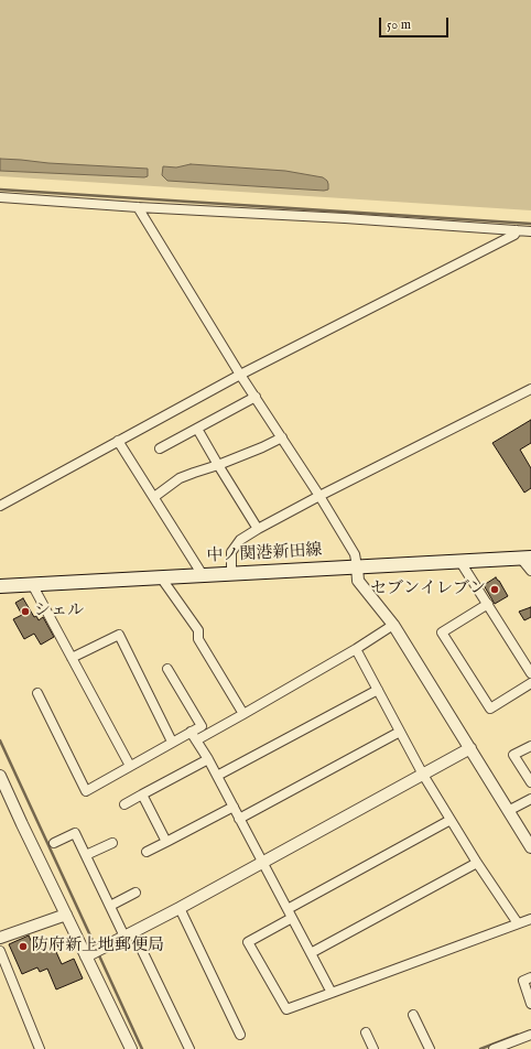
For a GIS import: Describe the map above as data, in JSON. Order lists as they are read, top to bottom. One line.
{"streets":{"main road":["中ノ関港新田線"]},"places":["セブンイレブン","シェル","防府新上地郵便局"],"scale_bar":"50 m"}
